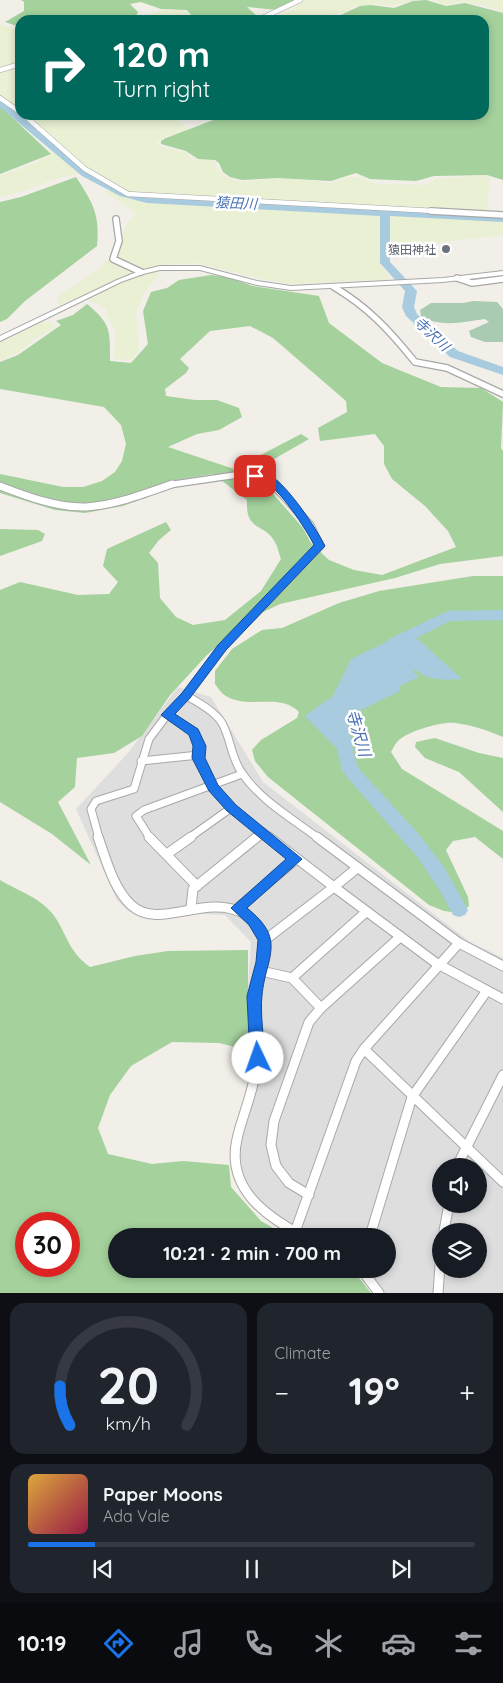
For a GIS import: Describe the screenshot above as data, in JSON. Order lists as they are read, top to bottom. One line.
{"water":["猿田川","寺沢川"],"places":["猿田神社"],"page":{"turn":["120 m","Turn right"],"limit":"30","trip":"10:21 · 2 min · 700 m","tile":"Climate","heat":["−","19°","+"],"song":["Paper Moons","Ada Vale"],"tabs":"10:19","gauge":["20","km/h"]}}
